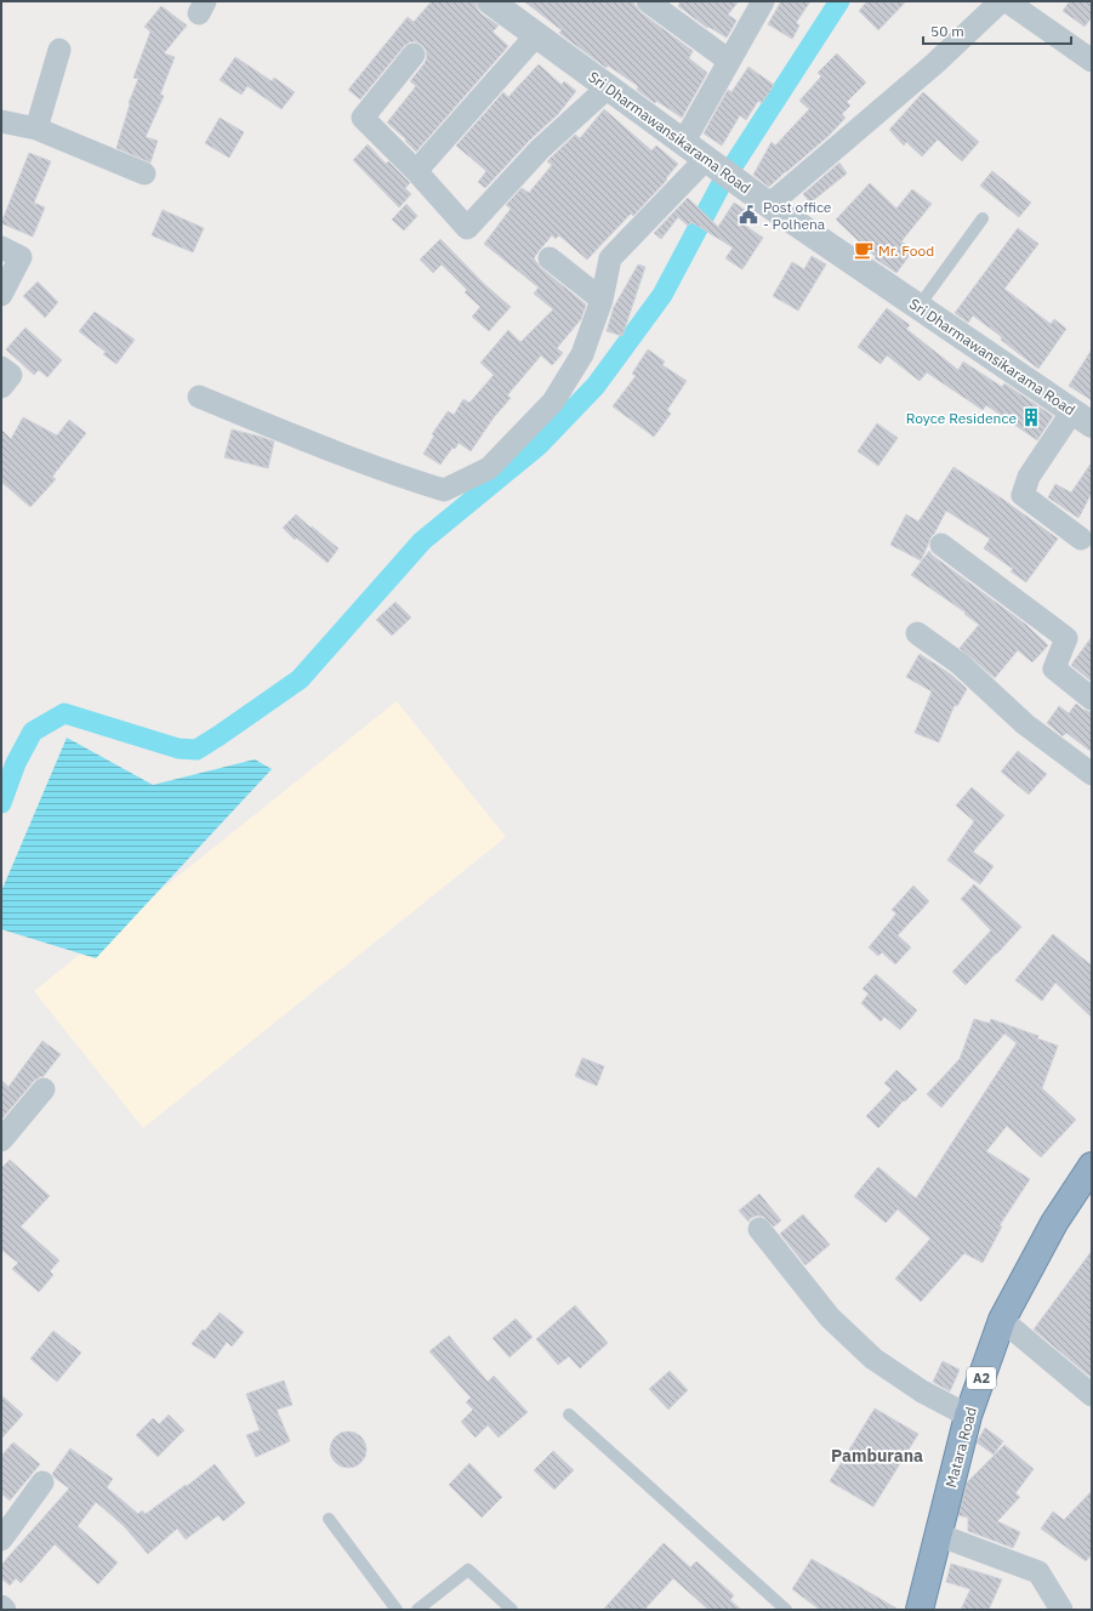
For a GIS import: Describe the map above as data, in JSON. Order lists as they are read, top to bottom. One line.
{"streets":{"highway":["A2","Matara Road"],"street":["Sri Dharmawansikarama Road"]},"districts":["Pamburana"],"places":{"public building":["Post office - Polhena"],"cafe":["Mr. Food"],"building":["Royce Residence"]},"scale_bar":"50 m"}
